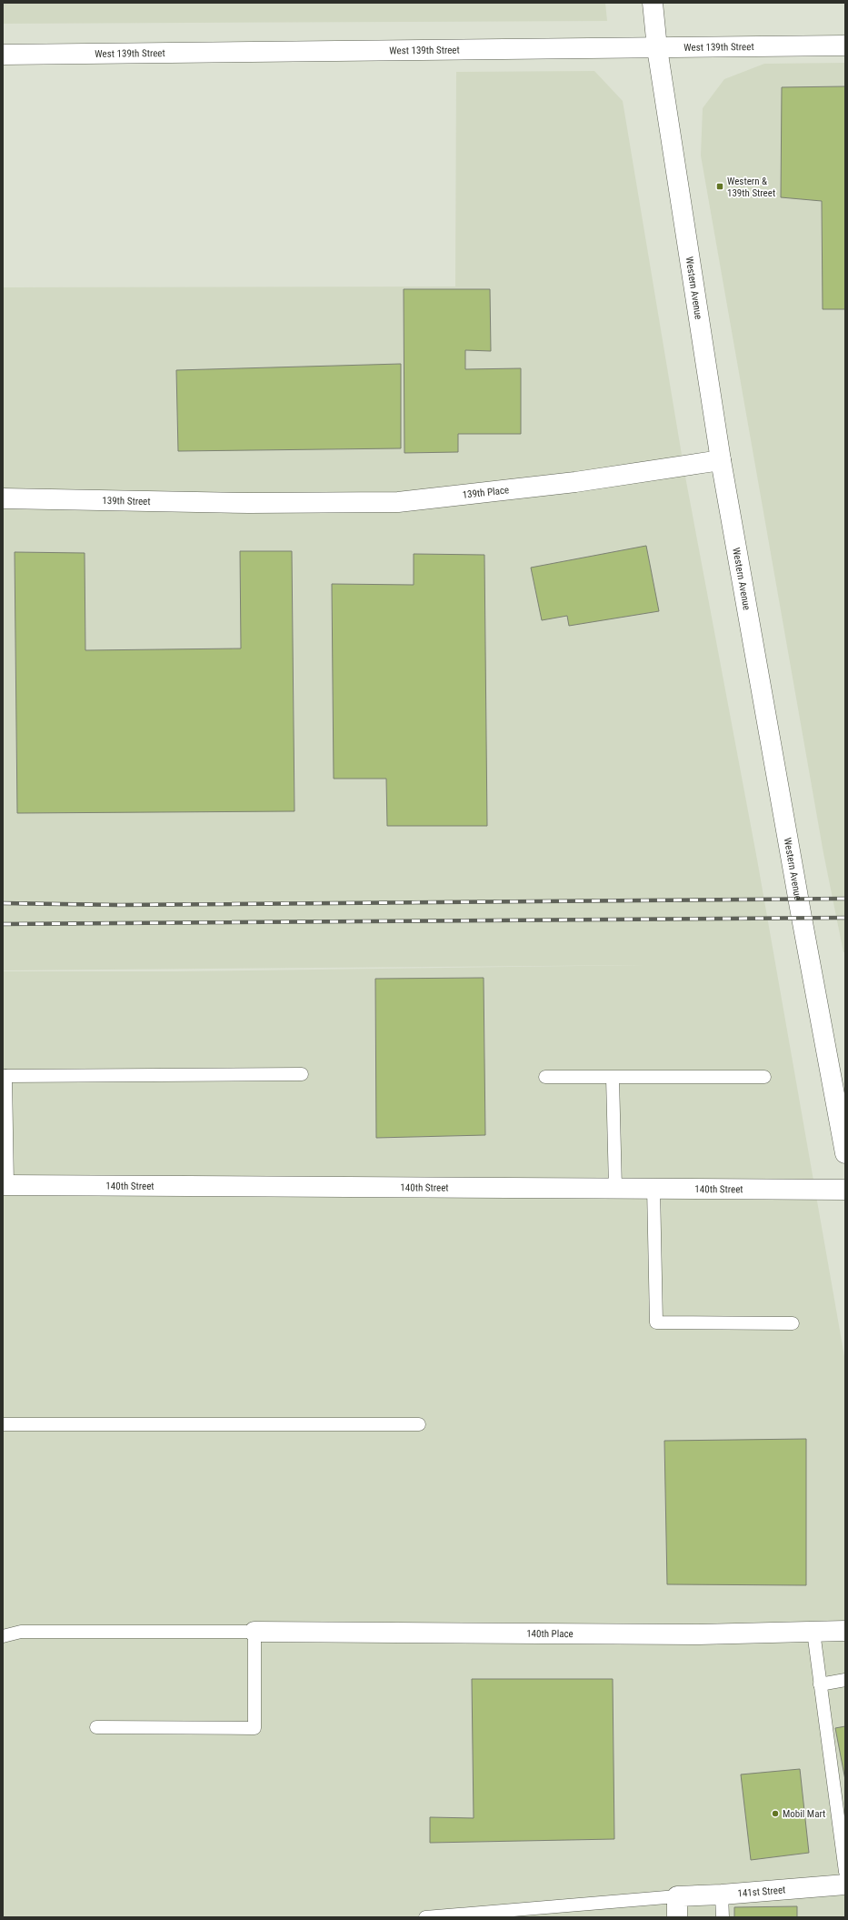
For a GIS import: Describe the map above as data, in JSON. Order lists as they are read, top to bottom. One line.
{"streets":{"street":["West 139th Street","Western Avenue","139th Place","139th Street","140th Street","140th Place","141st Street"]},"crossings":[["West 139th Street","Western Avenue"],["Western Avenue","139th Place"],["139th Place","139th Street"]],"places":{"transit":["Western & 139th Street"],"other":["Mobil Mart"]}}
